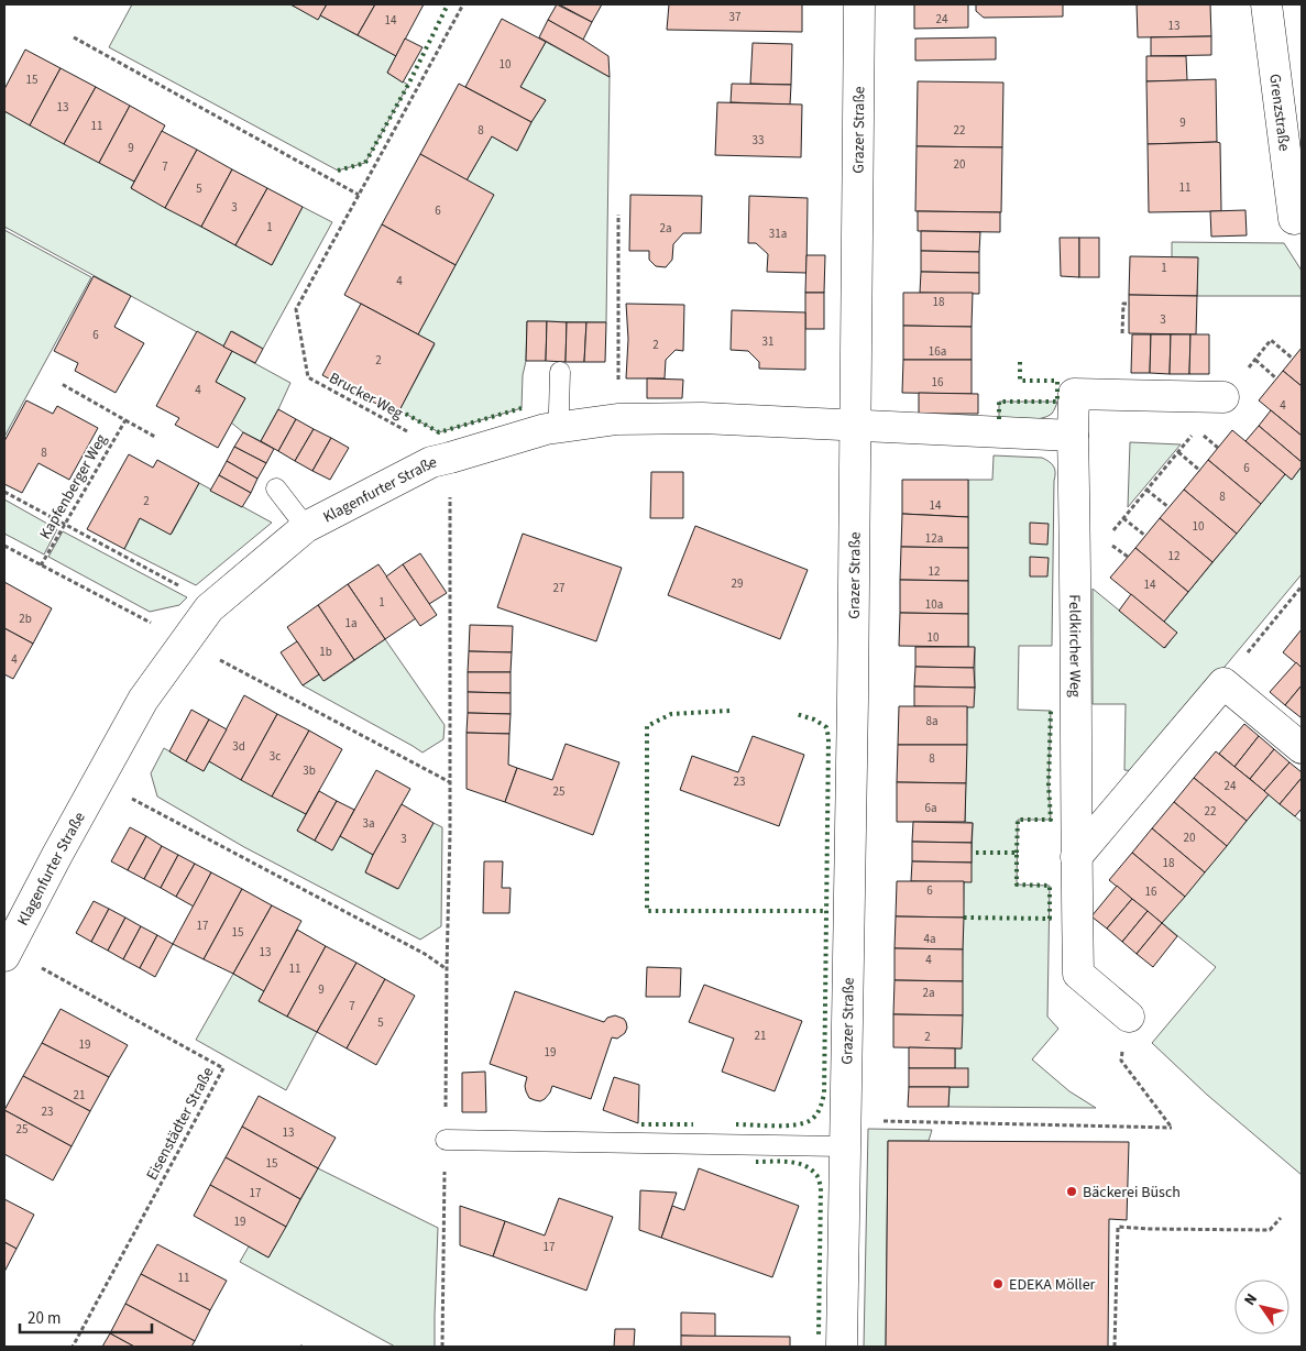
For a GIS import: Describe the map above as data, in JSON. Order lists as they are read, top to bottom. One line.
{"streets":{"street":["Grenzstraße","Grazer Straße","Klagenfurter Straße","Feldkircher Weg"],"path":["Brucker Weg","Kapfenberger Weg","Eisenstädter Straße"]},"crossings":[["Grazer Straße","Klagenfurter Straße"],["Brucker Weg","Klagenfurter Straße"]],"places":["Bäckerei Büsch","EDEKA Möller"],"house_numbers":["37","24","14","13","10","15","13","9","11","8","22","33","9","20","7","11","5","3","6","1","2a","31a","1","4","18","3","6","31","2","16a","2","16","4","4","8","6","8","2","14","10","12a","12","12","29","14","27","1","10a","2b","1a","10","1b","4","8a","3d","3c","8","3b","23","24","25","6a","22","3a","20","3","18","6","16","17","15","4a","13","4","11","9","2a","7","5","21","2","19","19","21","23","25","13","15","17","19","17","11"],"scale_bar":"20 m","north":"top left"}
